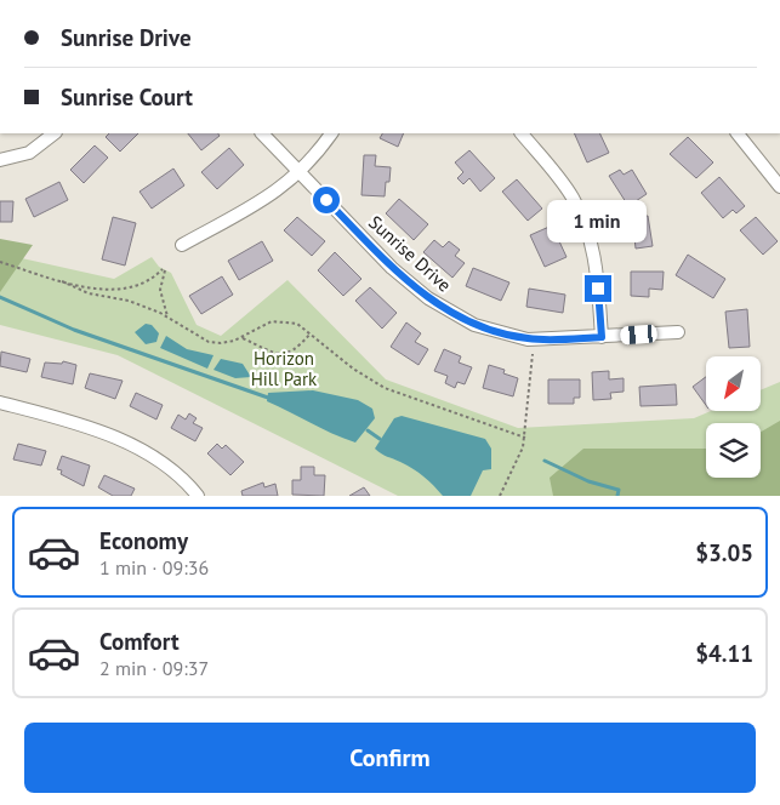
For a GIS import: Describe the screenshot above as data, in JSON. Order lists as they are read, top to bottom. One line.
{"streets":{"street":["Sunrise Drive"]},"parks":["Horizon Hill Park"],"north":"bottom left","page":{"banner":["Sunrise Drive","Sunrise Court"],"bubble":"1 min","list":[{"name":"Economy","note":"1 min · 09:36","value":"$3.05"},{"name":"Comfort","note":"2 min · 09:37","value":"$4.11"}],"buttons":"Confirm"}}
